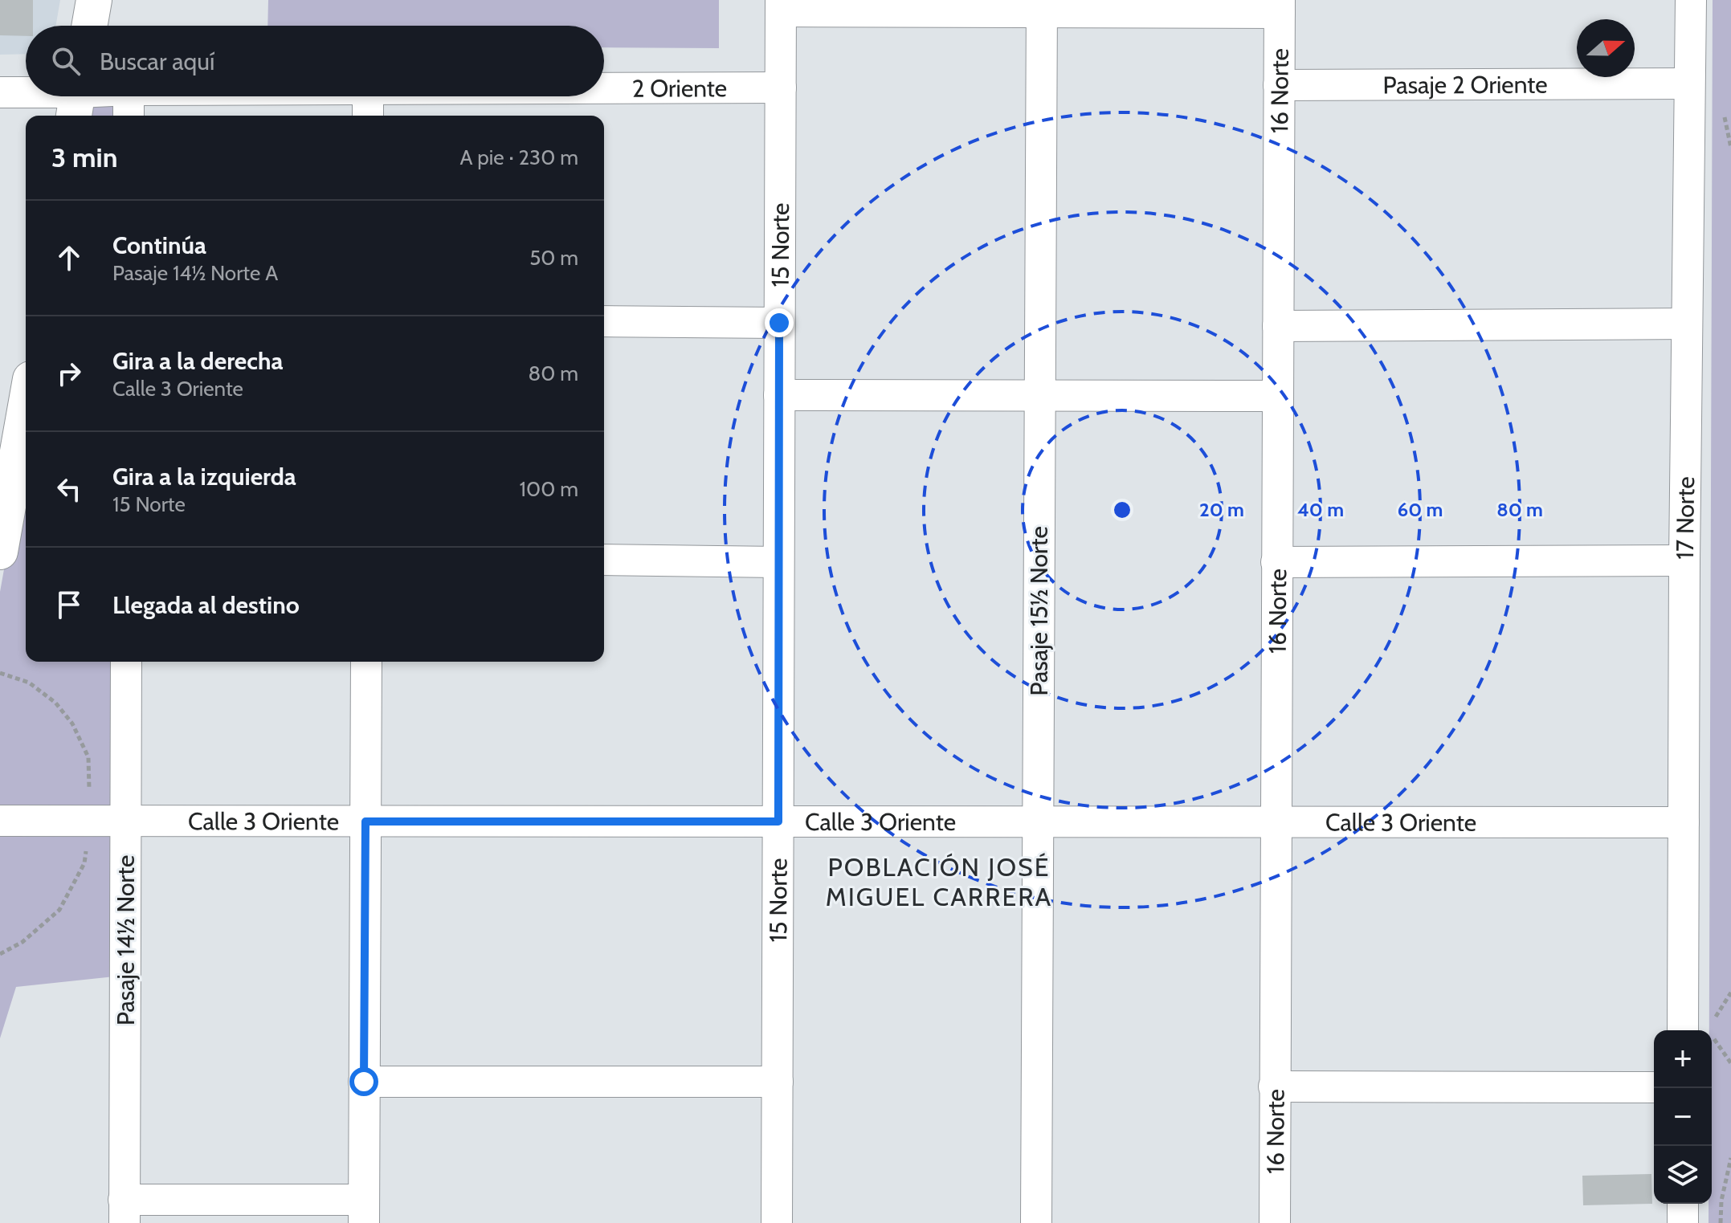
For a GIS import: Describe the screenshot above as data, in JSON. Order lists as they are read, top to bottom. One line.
{"streets":{"street":["Pasaje 2 Oriente","2 Oriente","16 Norte","15 Norte","17 Norte","Pasaje 15½ Norte","Calle 3 Oriente","Pasaje 14½ Norte"]},"crossings":[["Pasaje 2 Oriente","16 Norte"],["Pasaje 2 Oriente","17 Norte"],["2 Oriente","15 Norte"],["16 Norte","Calle 3 Oriente"],["15 Norte","Calle 3 Oriente"],["17 Norte","Calle 3 Oriente"],["Pasaje 15½ Norte","Calle 3 Oriente"],["Calle 3 Oriente","Pasaje 14½ Norte"]],"districts":["POBLACIÓN JOSÉ MIGUEL CARRERA"],"north":"right","page":{"search":"Buscar aquí","heading":["3 min","A pie · 230 m"],"list":[["Continúa","Pasaje 14½ Norte A","50 m"],["Gira a la derecha","Calle 3 Oriente","80 m"],["Gira a la izquierda","15 Norte","100 m"],"Llegada al destino"],"map_buttons":["+","−"]},"rings":["20 m","40 m","60 m","80 m"]}
